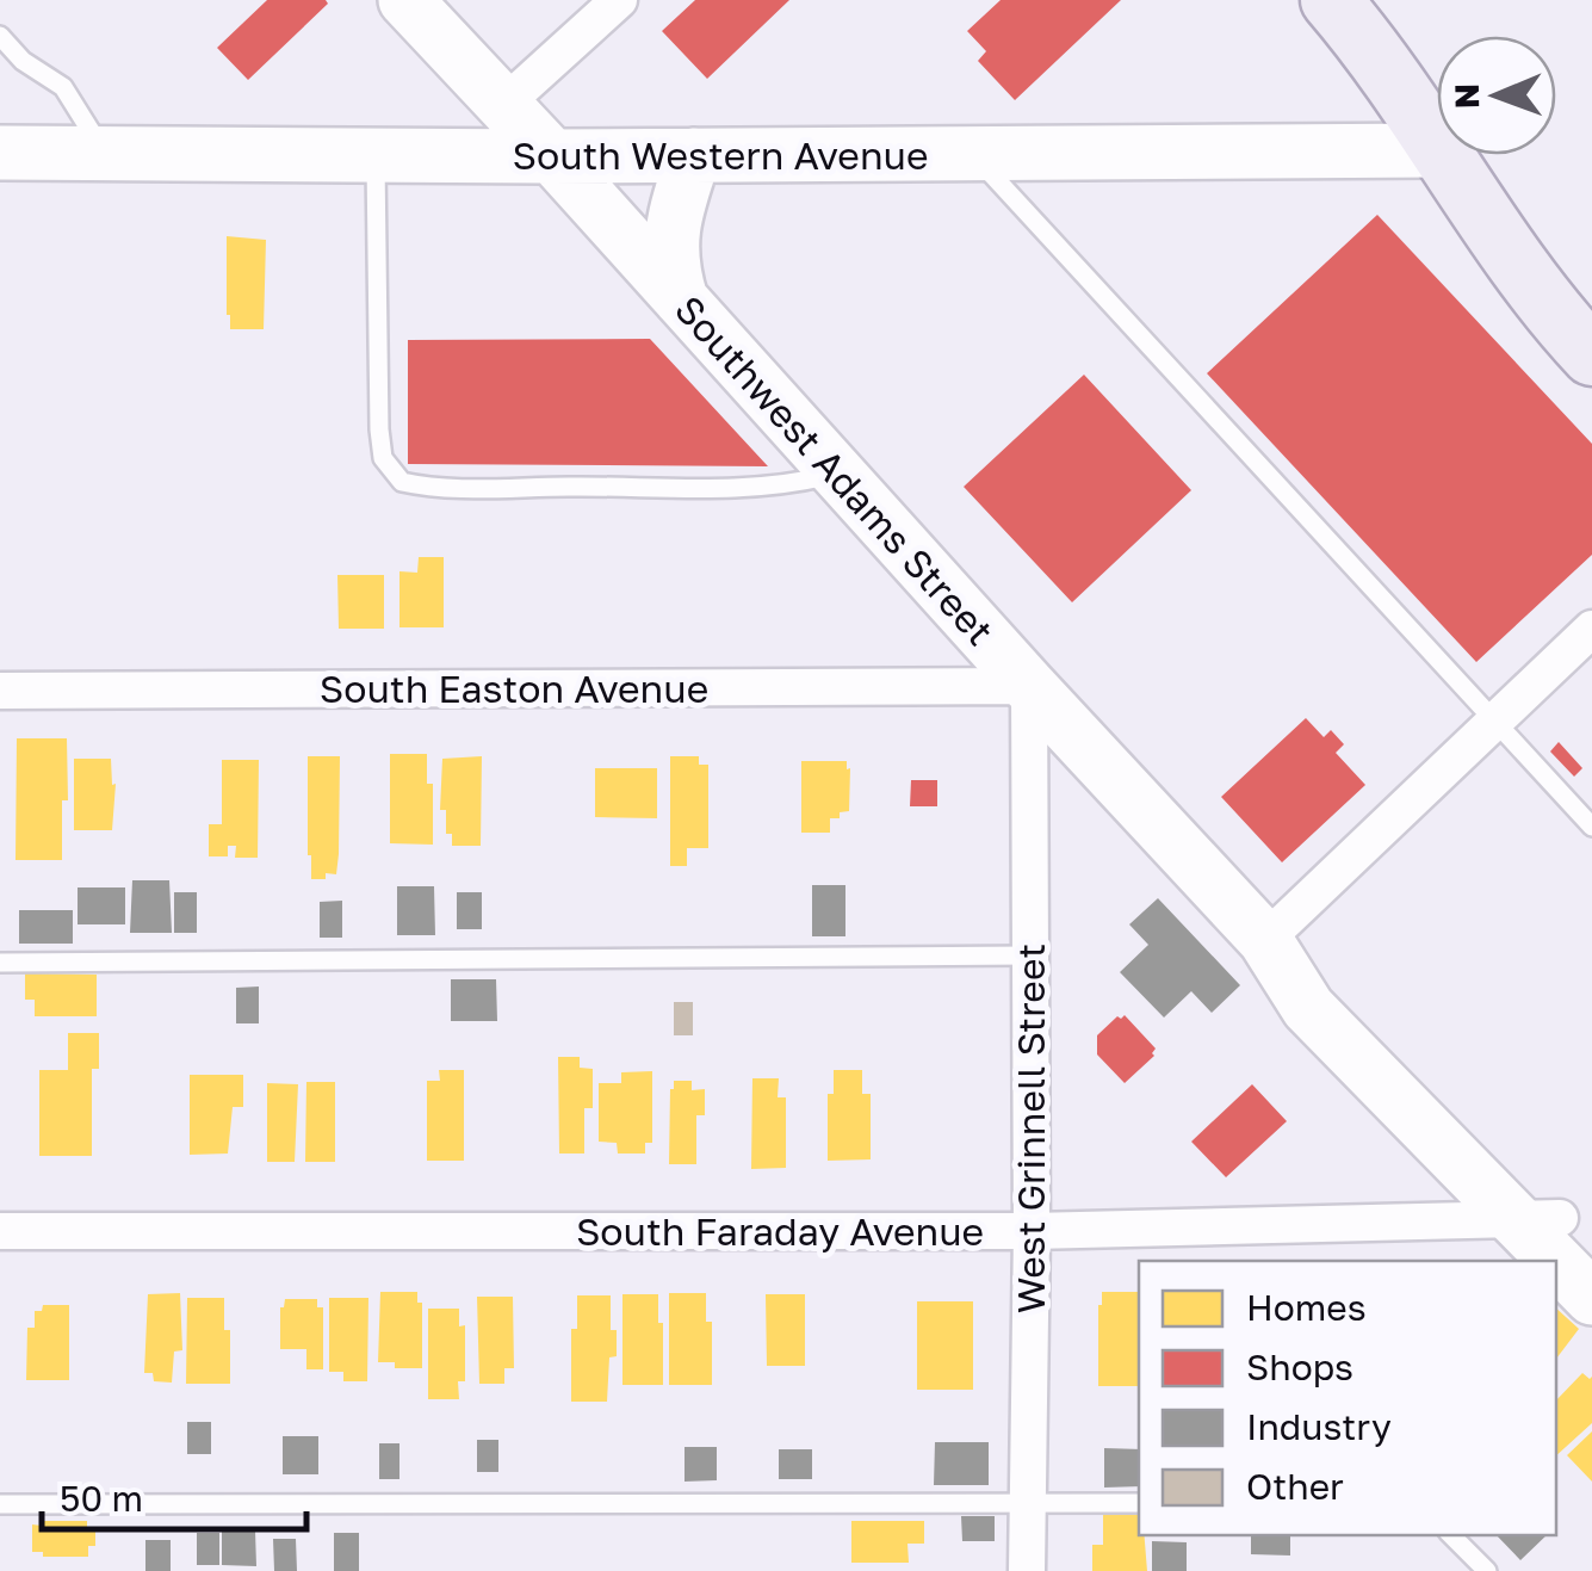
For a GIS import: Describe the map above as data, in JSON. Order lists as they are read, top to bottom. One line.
{"streets":{"main road":["South Western Avenue","Southwest Adams Street"],"street":["South Easton Avenue","West Grinnell Street","South Faraday Avenue"]},"crossings":[["South Western Avenue","Southwest Adams Street"],["Southwest Adams Street","South Easton Avenue"],["Southwest Adams Street","West Grinnell Street"],["Southwest Adams Street","South Faraday Avenue"],["South Easton Avenue","West Grinnell Street"],["West Grinnell Street","South Faraday Avenue"]],"legend":["Homes","Shops","Industry","Other"],"scale_bar":"50 m","north":"left"}
